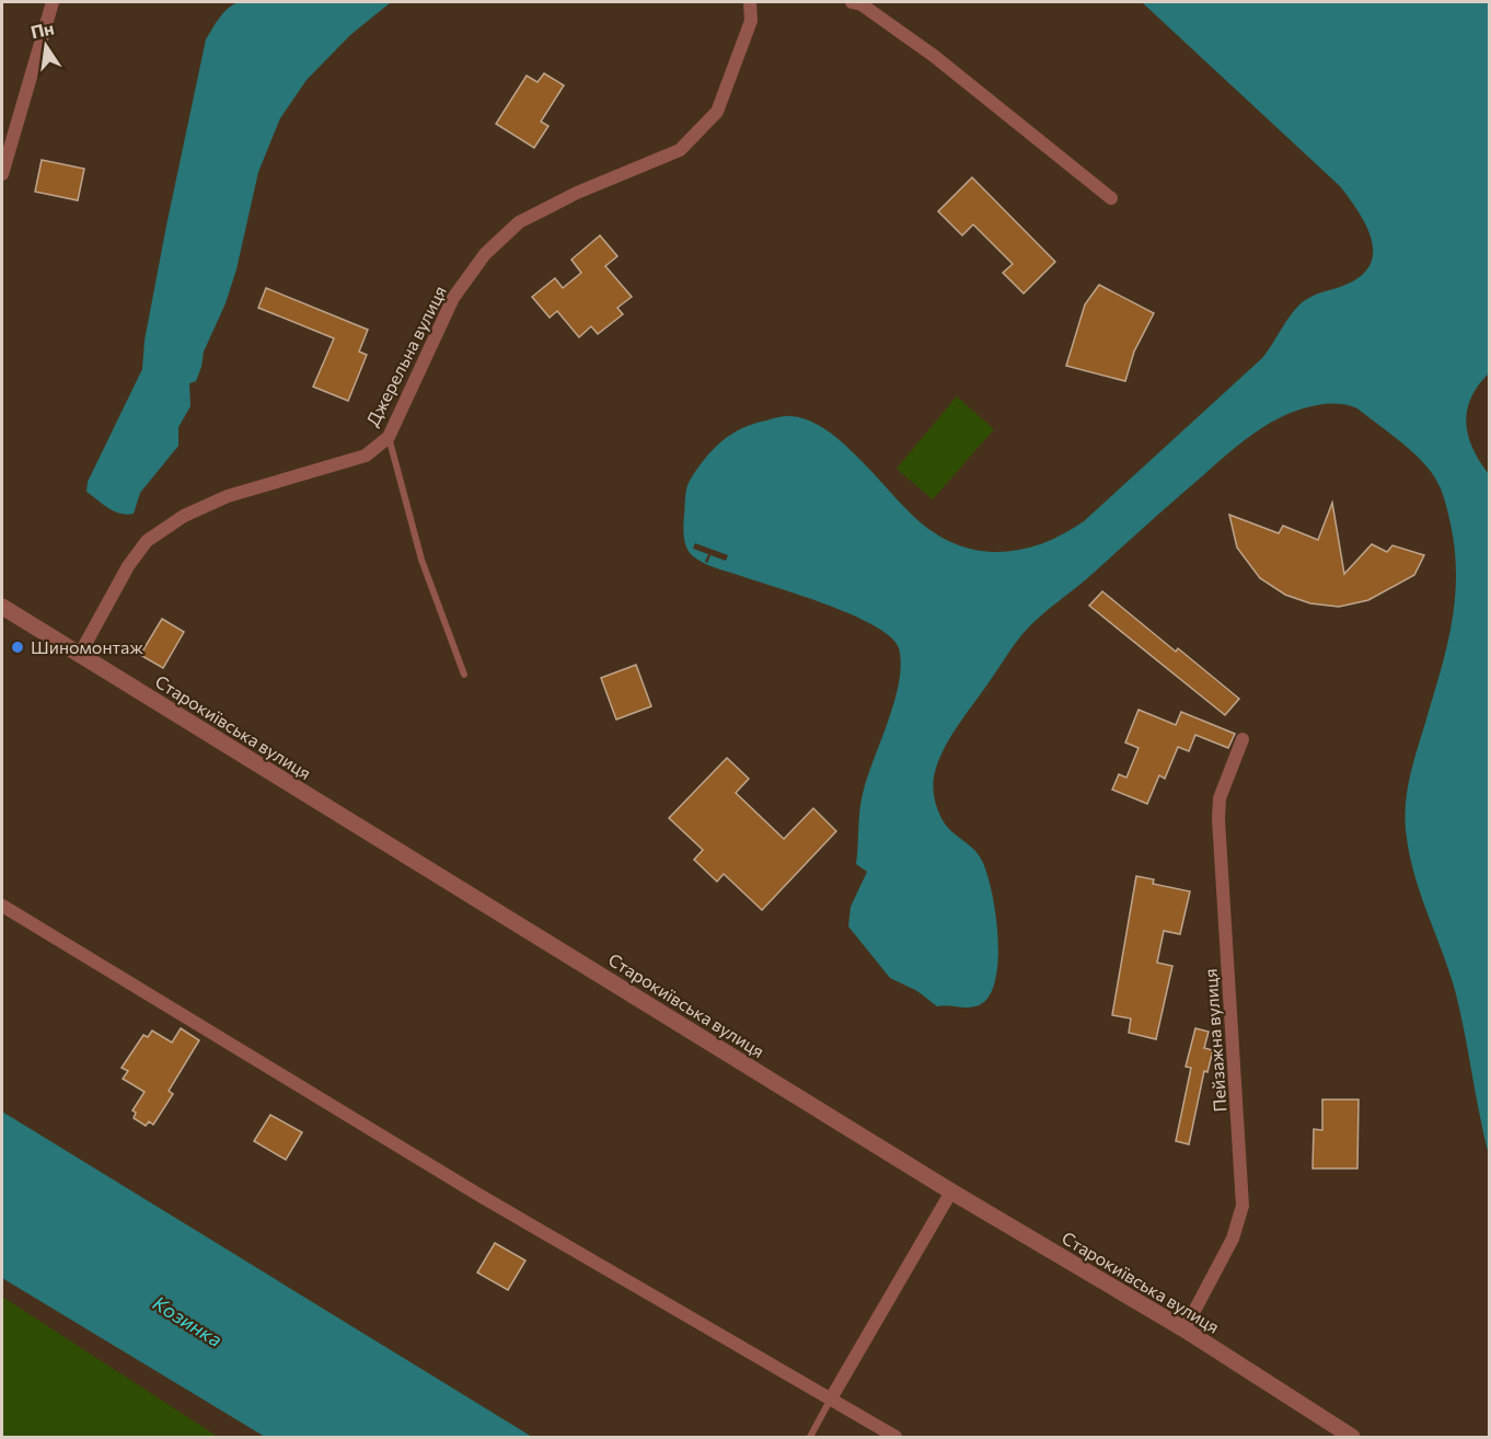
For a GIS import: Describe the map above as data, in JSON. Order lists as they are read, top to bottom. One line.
{"streets":{"street":["Джерельна вулиця","Старокиївська вулиця","Пейзажна вулиця"]},"crossings":[["Джерельна вулиця","Старокиївська вулиця"],["Старокиївська вулиця","Пейзажна вулиця"]],"water":["Козинка"],"places":["Шиномонтаж"],"north":"top"}
